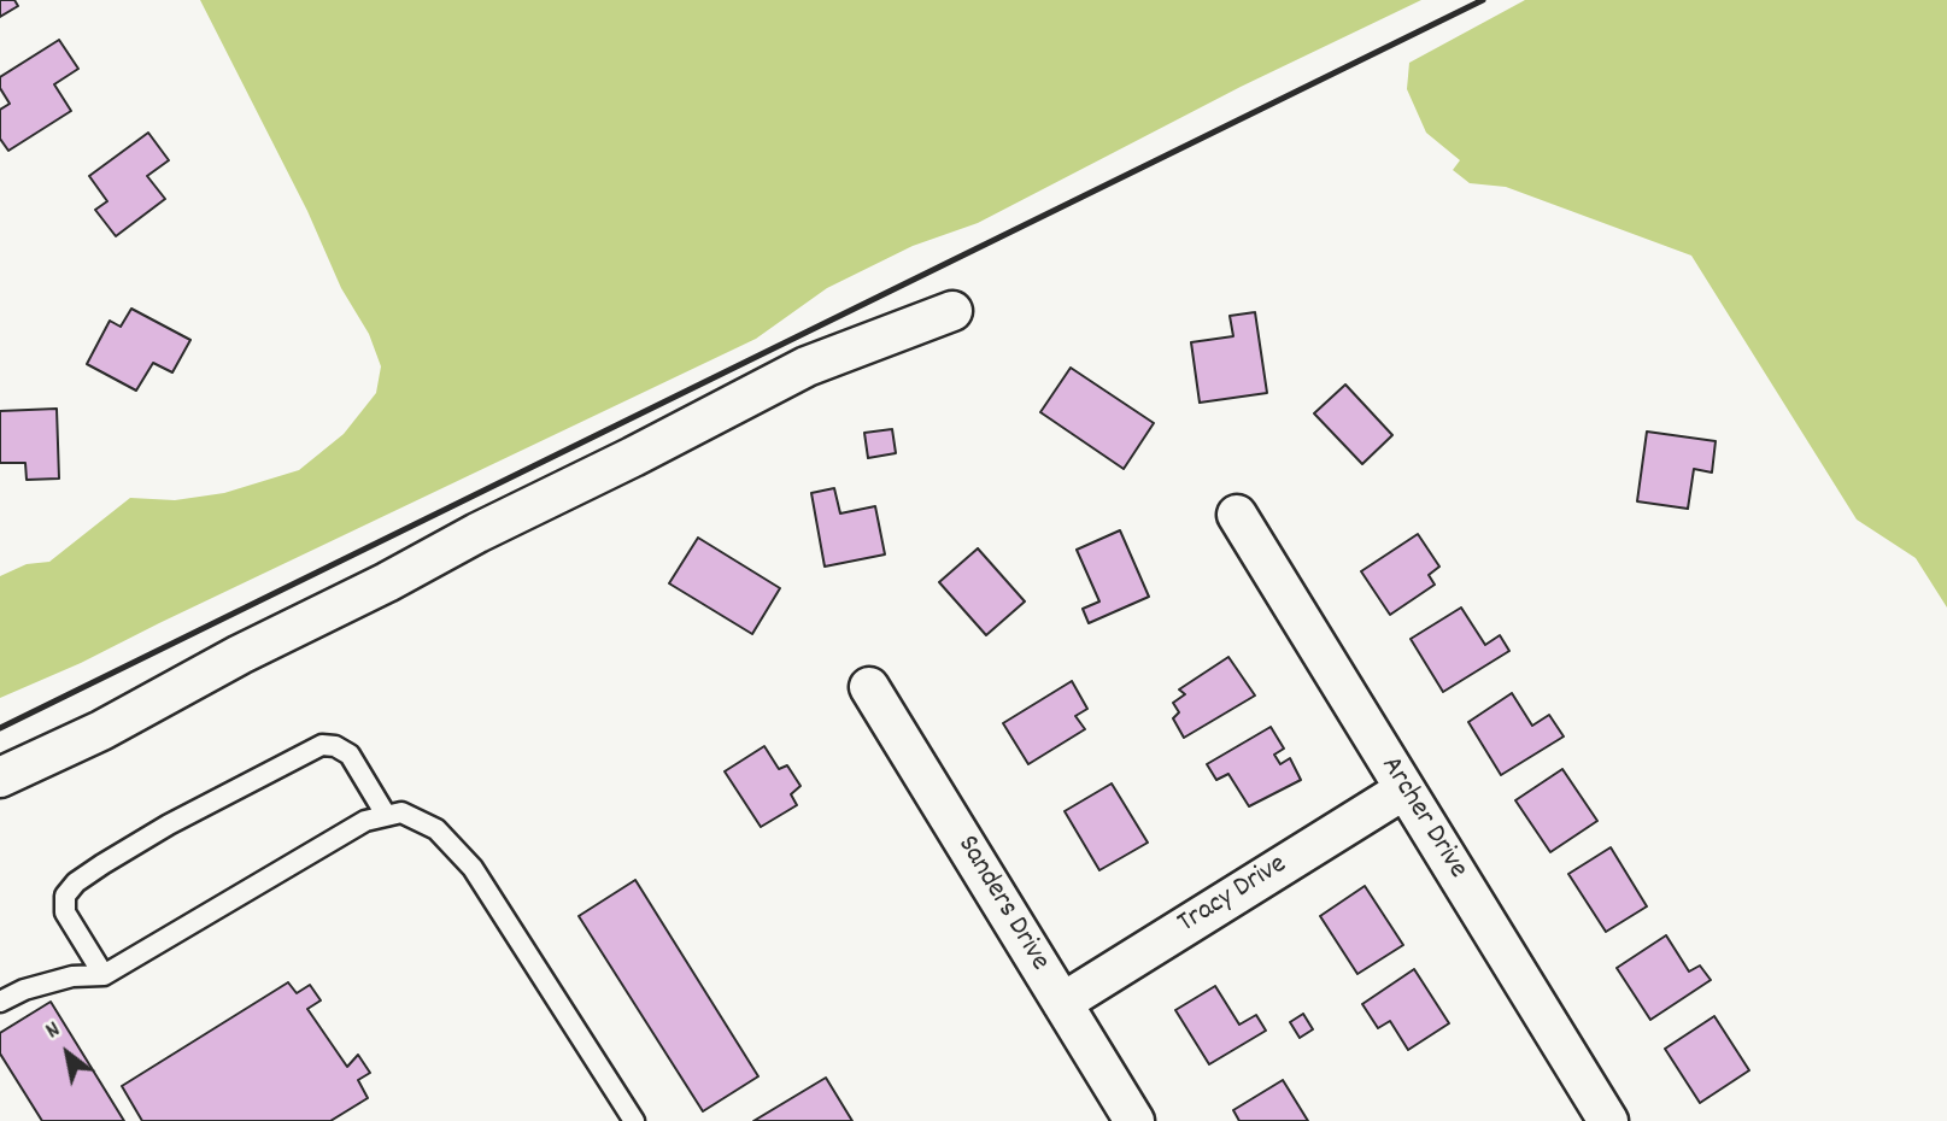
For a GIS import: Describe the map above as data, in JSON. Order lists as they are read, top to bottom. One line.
{"streets":{"street":["Archer Drive","Tracy Drive","Sanders Drive"]},"crossings":[["Archer Drive","Tracy Drive"],["Tracy Drive","Sanders Drive"]],"north":"top left"}
